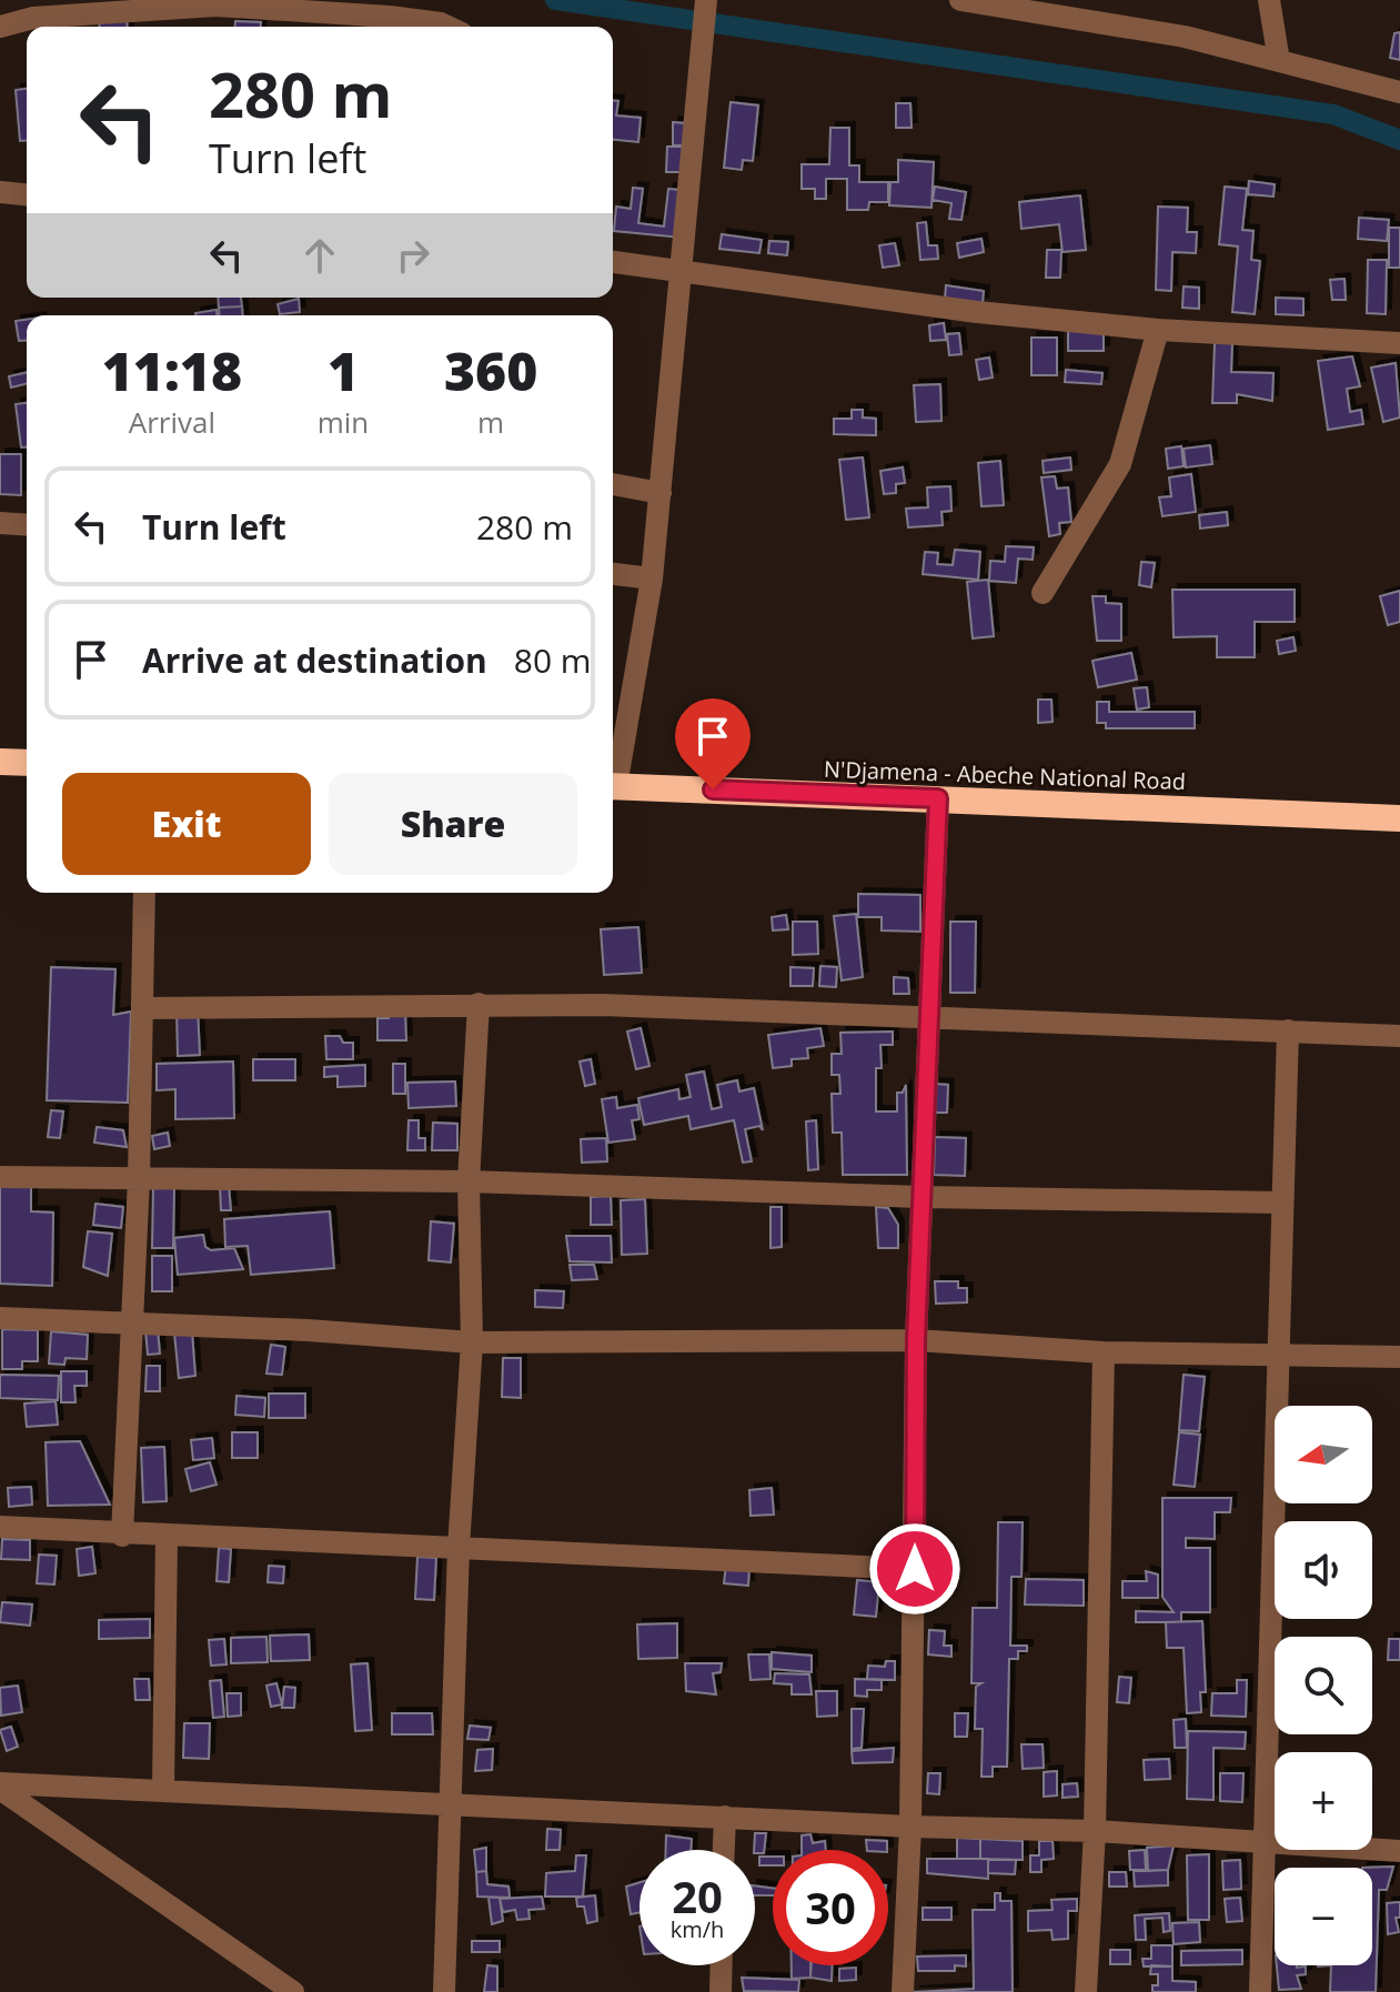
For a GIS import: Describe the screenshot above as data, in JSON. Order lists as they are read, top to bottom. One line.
{"streets":{"highway":["N'Djamena - Abeche National Road"]},"north":"left","page":{"turn":["280 m","Turn left"],"eta":["11:18","Arrival","1","min","360","m"],"list":[{"name":"Turn left","value":"280 m"},{"name":"Arrive at destination","value":"80 m"}],"buttons":["Exit","Share"],"map_buttons":["+","−"],"speed":"20 km/h","limit":"30"}}
